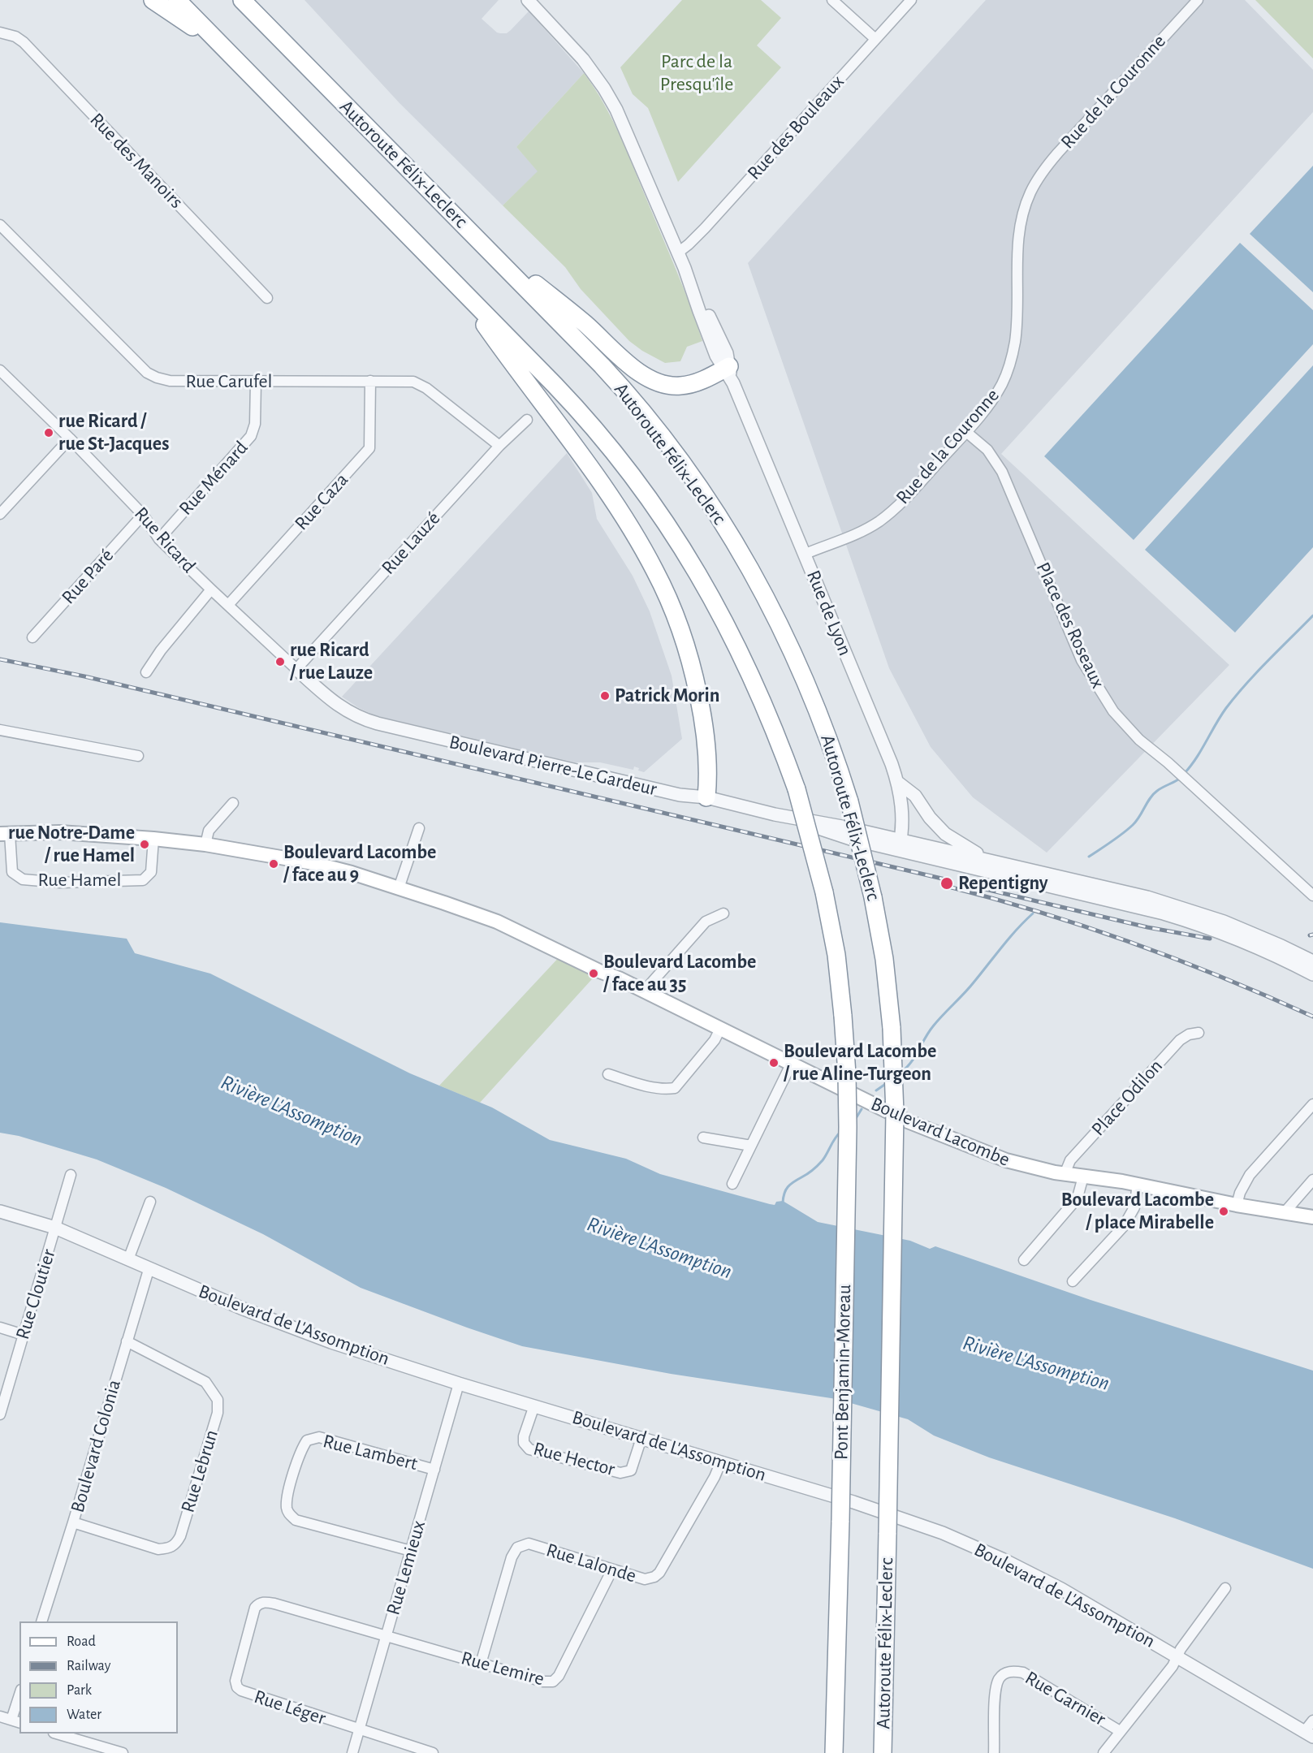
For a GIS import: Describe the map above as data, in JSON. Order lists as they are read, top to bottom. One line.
{"streets":{"highway":["Autoroute Félix-Leclerc","Pont Benjamin-Moreau"],"main road":["Boulevard Lacombe"],"street":["Rue de la Couronne","Rue des Bouleaux","Rue des Manoirs","Rue Carufel","Rue Ménard","Rue Caza","Rue Ricard","Rue Lauzé","Rue Paré","Rue de Lyon","Place des Roseaux","Boulevard Pierre-Le Gardeur","Rue Hamel","Place Odilon","Rue Cloutier","Boulevard de L'Assomption","Boulevard Colonia","Rue Lambert","Rue Hector","Rue Lebrun","Rue Lalonde","Rue Lemieux","Rue Lemire","Rue Garnier","Rue Léger"]},"crossings":[["Rue de la Couronne","Rue de Lyon"],["Rue de la Couronne","Place des Roseaux"],["Rue des Bouleaux","Rue de Lyon"],["Rue Carufel","Rue Ménard"],["Rue Carufel","Rue Caza"],["Rue Carufel","Rue Lauzé"],["Rue Ménard","Rue Ricard"],["Rue Caza","Rue Ricard"],["Rue Ricard","Rue Lauzé"],["Rue Ricard","Rue Paré"],["Rue Ricard","Boulevard Pierre-Le Gardeur"],["Rue de Lyon","Boulevard Pierre-Le Gardeur"],["Rue Hamel","Boulevard Lacombe"],["Place Odilon","Boulevard Lacombe"],["Rue Cloutier","Boulevard de L'Assomption"],["Boulevard de L'Assomption","Boulevard Colonia"],["Boulevard de L'Assomption","Rue Hector"],["Boulevard de L'Assomption","Rue Lalonde"],["Boulevard de L'Assomption","Rue Lemieux"],["Boulevard Colonia","Rue Lebrun"],["Rue Lambert","Rue Lemieux"],["Rue Lalonde","Rue Lemire"],["Rue Lemieux","Rue Lemire"],["Rue Lemieux","Rue Léger"],["Rue Lemire","Rue Léger"]],"water":["Rivière L'Assomption"],"parks":["Parc de la Presqu'île"],"places":["rue Ricard / rue St-Jacques","rue Ricard / rue Lauze","Patrick Morin","rue Notre-Dame / rue Hamel","Boulevard Lacombe / face au 9","Repentigny","Boulevard Lacombe / face au 35","Boulevard Lacombe / rue Aline-Turgeon","Boulevard Lacombe / place Mirabelle"],"legend":["Road","Railway","Park","Water"]}
